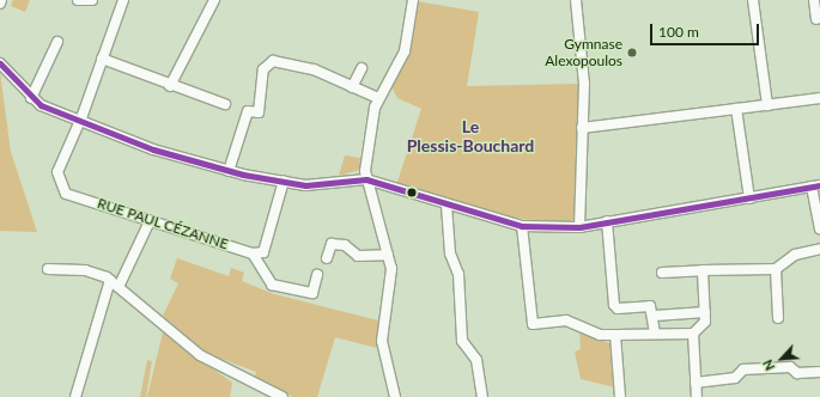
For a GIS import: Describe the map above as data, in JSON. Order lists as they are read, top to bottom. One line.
{"streets":{"street":["RUE PAUL CÉZANNE"]},"districts":["Le Plessis-Bouchard"],"places":["Gymnase Alexopoulos"],"scale_bar":"100 m","north":"bottom left"}
